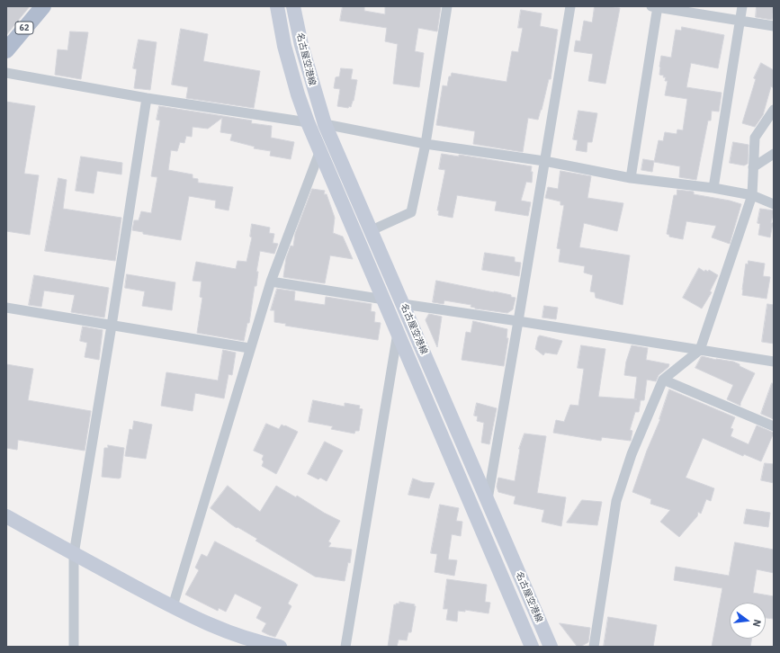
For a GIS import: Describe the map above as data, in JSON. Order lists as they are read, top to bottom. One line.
{"streets":{"main road":["62","名古屋空港線"]},"north":"right"}
